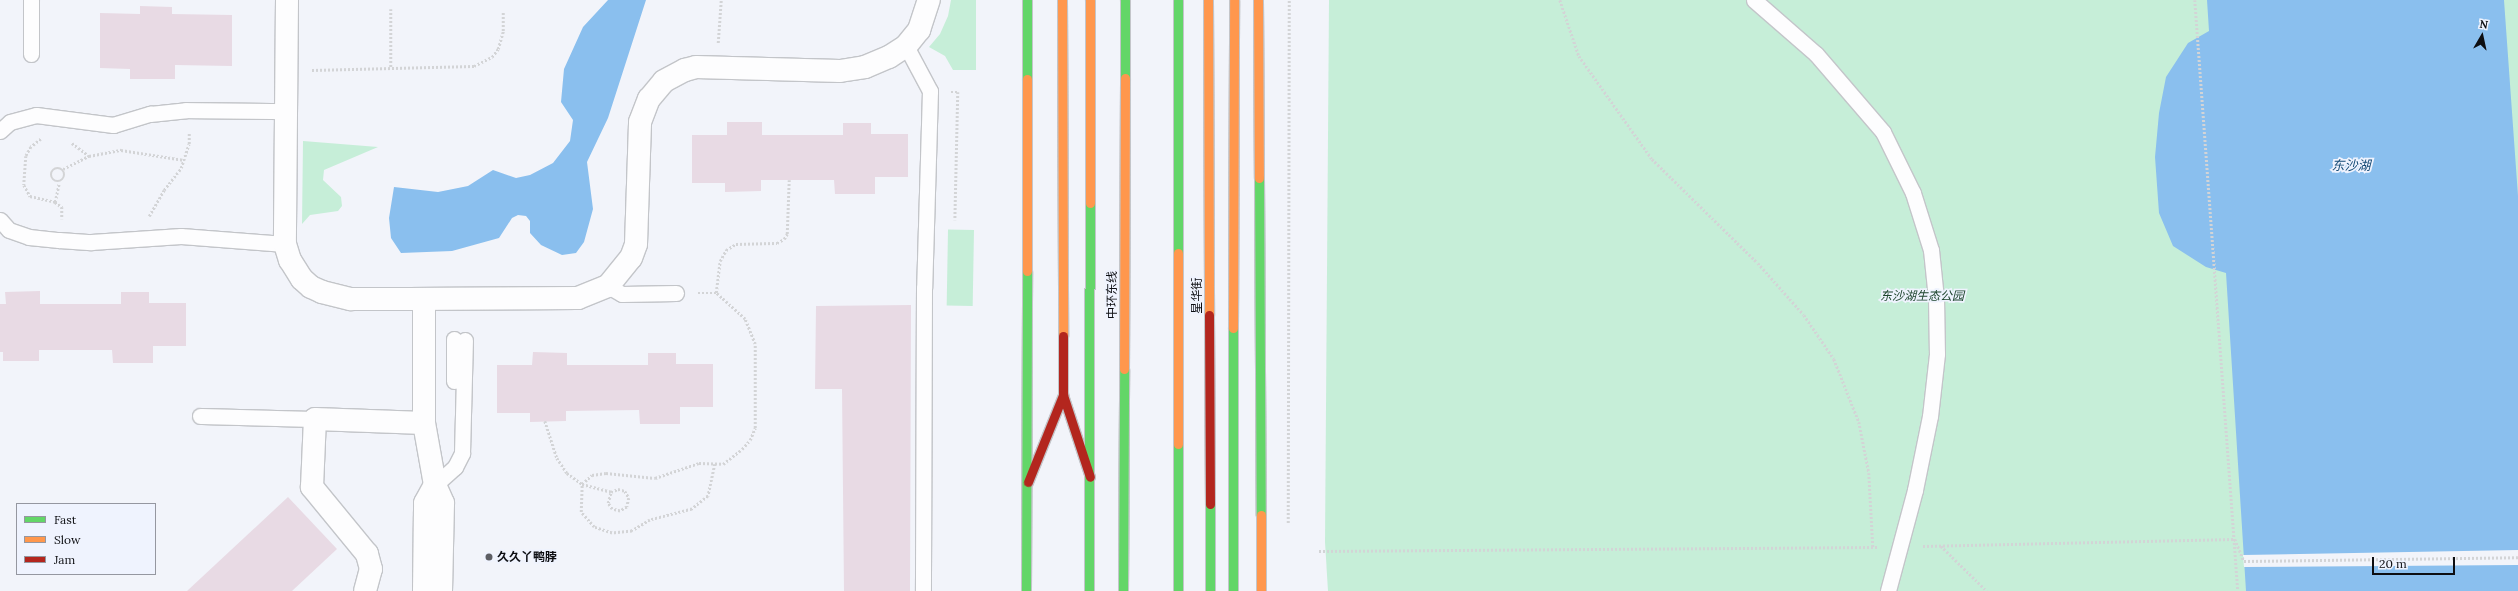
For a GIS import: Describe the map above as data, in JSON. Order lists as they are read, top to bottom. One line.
{"streets":{"main road":["中环东线","星华街"]},"water":["东沙湖"],"parks":["东沙湖生态公园"],"places":["久久丫鸭脖"],"legend":["Fast","Slow","Jam"],"scale_bar":"20 m","north":"top"}
